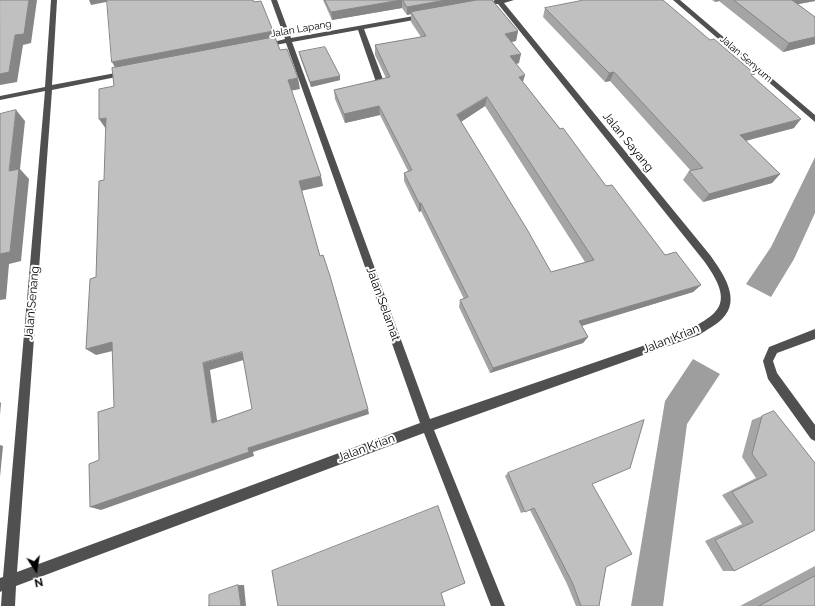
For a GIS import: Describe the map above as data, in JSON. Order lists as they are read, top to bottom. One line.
{"streets":{"street":["Jalan Lapang","Jalan Senyum","Jalan Sayang","Jalan Senang","Jalan Selamat","Jalan Krian"]},"crossings":[["Jalan Lapang","Jalan Selamat"],["Jalan Sayang","Jalan Krian"],["Jalan Senang","Jalan Krian"],["Jalan Selamat","Jalan Krian"]],"north":"bottom"}
